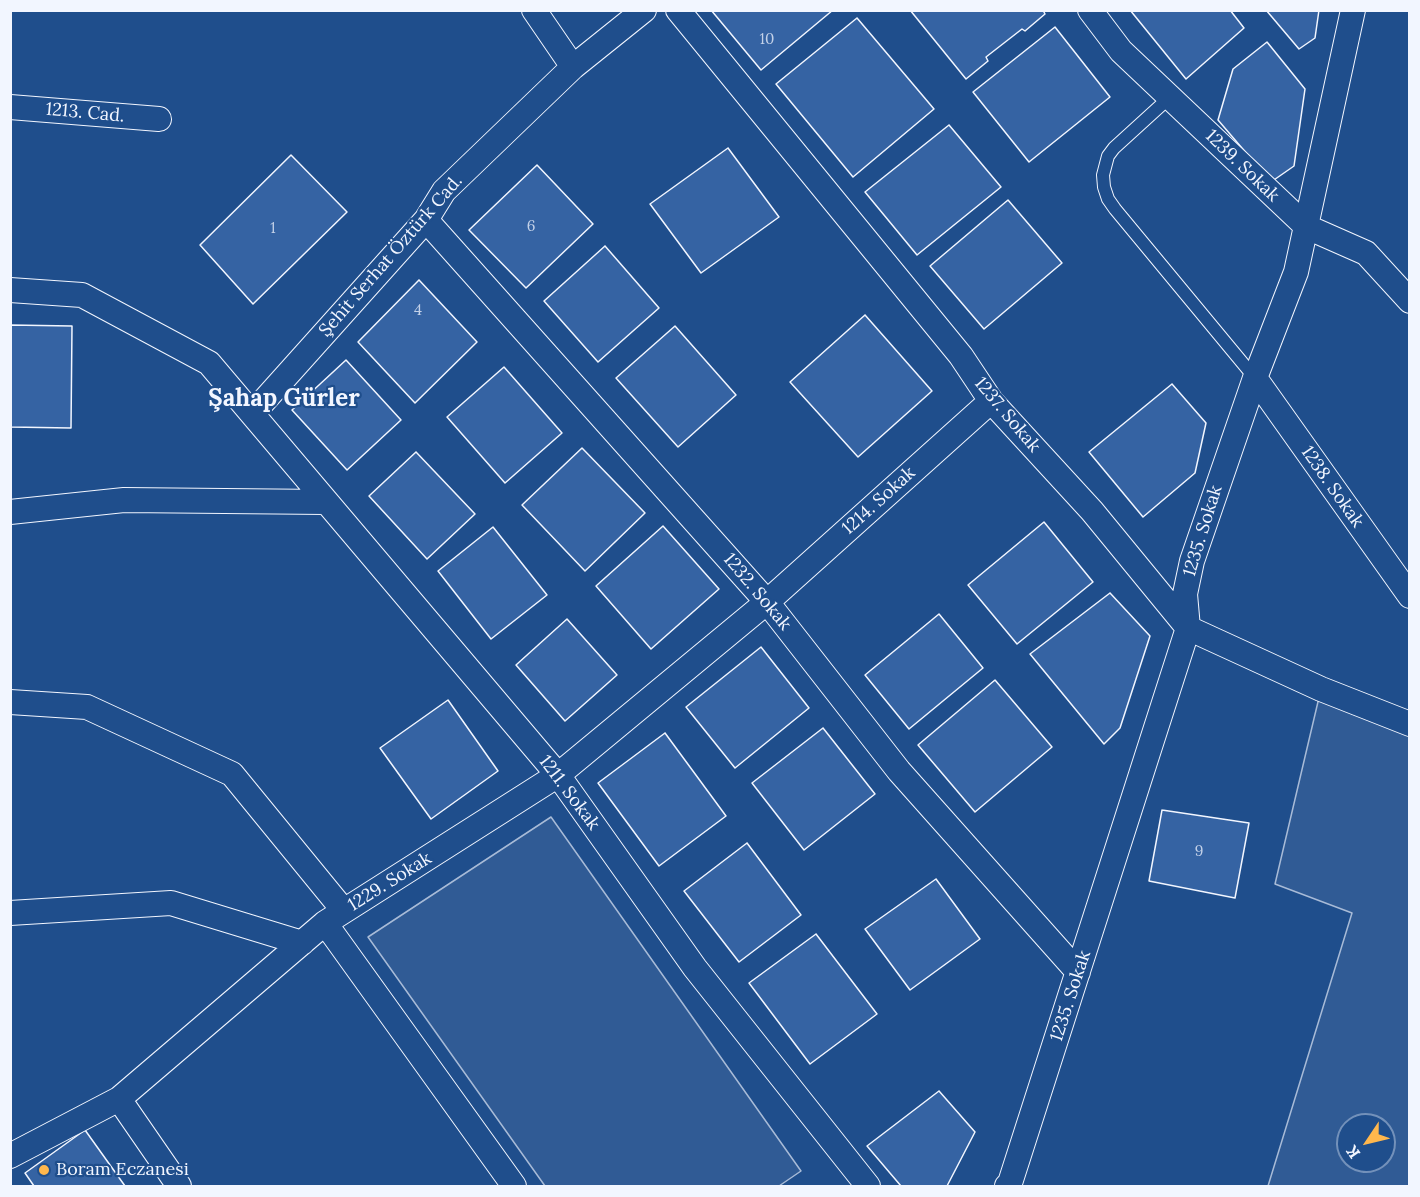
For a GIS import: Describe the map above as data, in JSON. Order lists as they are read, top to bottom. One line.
{"streets":{"street":["1213. Cad.","1239. Sokak","Şehit Serhat Öztürk Cad.","1237. Sokak","1238. Sokak","1214. Sokak","1235. Sokak","1232. Sokak","1211. Sokak","1229. Sokak"]},"crossings":[["1239. Sokak","1235. Sokak"],["Şehit Serhat Öztürk Cad.","1232. Sokak"],["Şehit Serhat Öztürk Cad.","1211. Sokak"],["1237. Sokak","1214. Sokak"],["1237. Sokak","1235. Sokak"],["1238. Sokak","1235. Sokak"],["1214. Sokak","1232. Sokak"],["1214. Sokak","1229. Sokak"],["1235. Sokak","1232. Sokak"],["1232. Sokak","1229. Sokak"],["1211. Sokak","1229. Sokak"]],"districts":["Şahap Gürler"],"places":["Boram Eczanesi"],"house_numbers":["10","6","1","4","9"],"north":"bottom left"}
